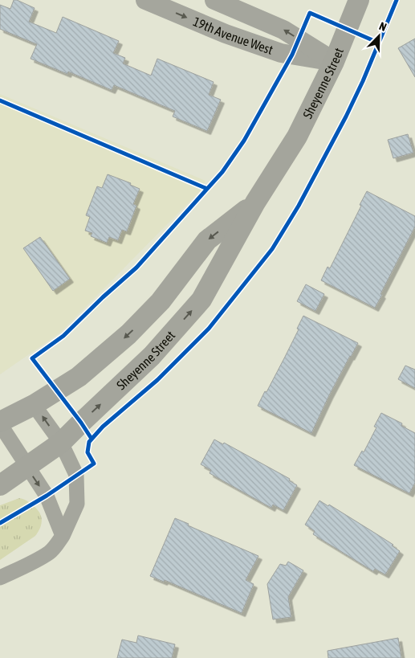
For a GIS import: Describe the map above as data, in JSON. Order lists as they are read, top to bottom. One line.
{"streets":{"main road":["Sheyenne Street"],"street":["19th Avenue West"]},"crossings":[["19th Avenue West","Sheyenne Street"]],"north":"top right"}
